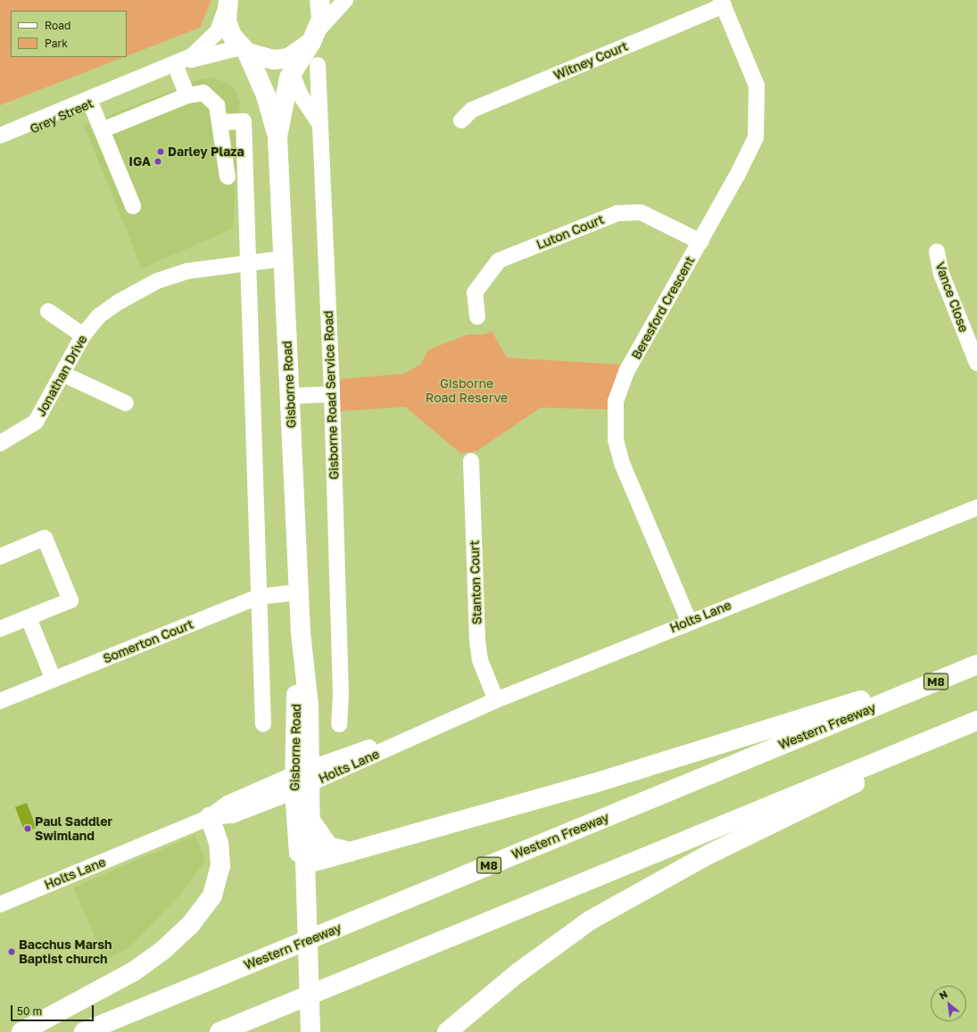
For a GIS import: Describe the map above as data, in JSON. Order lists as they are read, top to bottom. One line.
{"streets":{"main road":["Gisborne Road","M8","Western Freeway"],"street":["Witney Court","Grey Street","Luton Court","Vance Close","Beresford Crescent","Jonathan Drive","Gisborne Road Service Road","Stanton Court","Holts Lane","Somerton Court"]},"crossings":[["Witney Court","Beresford Crescent"],["Grey Street","Gisborne Road"],["Luton Court","Beresford Crescent"],["Beresford Crescent","Holts Lane"],["Jonathan Drive","Gisborne Road"],["Gisborne Road","Holts Lane"],["Gisborne Road","Somerton Court"],["Stanton Court","Holts Lane"]],"parks":["Gisborne Road Reserve"],"places":["Darley Plaza","IGA","Paul Saddler Swimland","Bacchus Marsh Baptist church"],"legend":["Road","Park"],"scale_bar":"50 m","north":"top left"}
